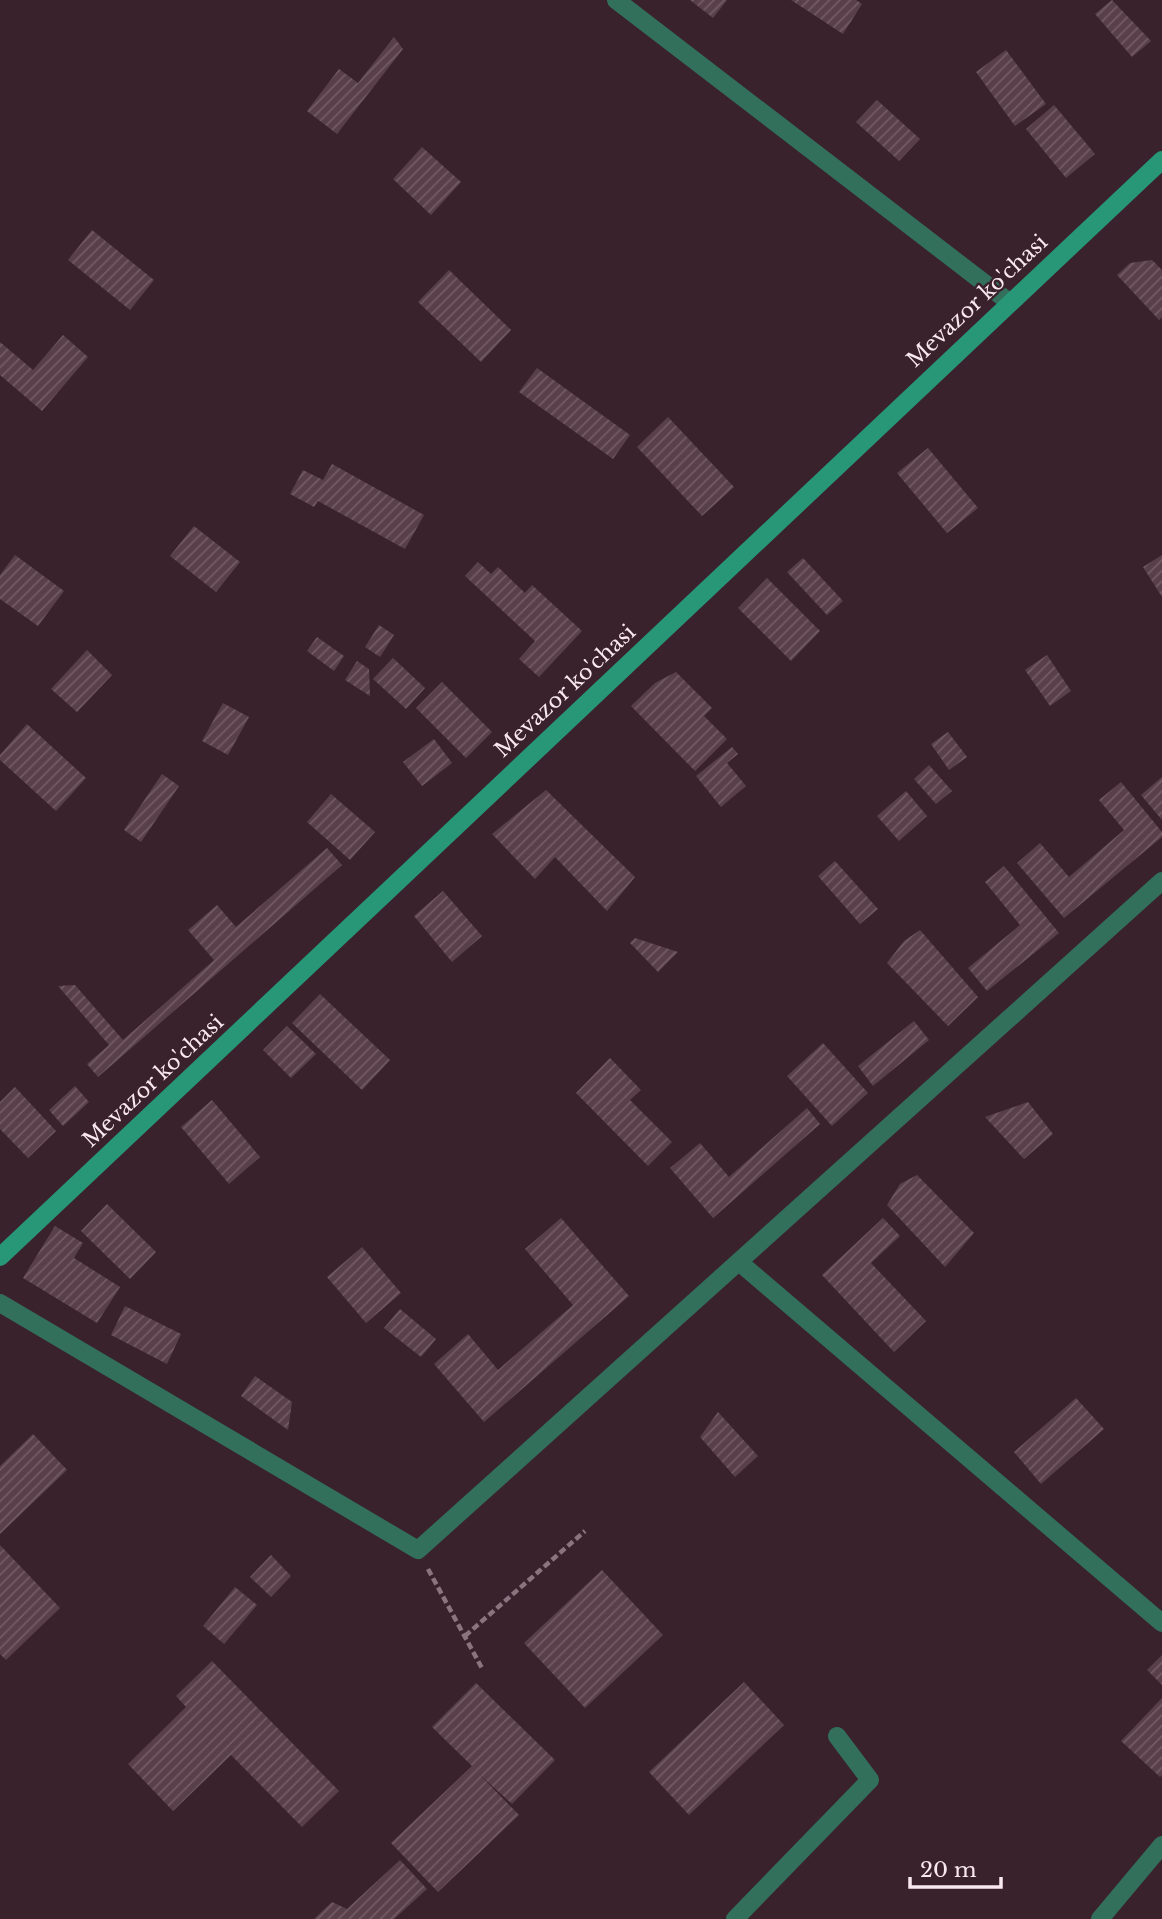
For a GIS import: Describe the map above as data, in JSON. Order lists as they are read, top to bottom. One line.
{"streets":{"street":["Mevazor ko'chasi"]},"scale_bar":"20 m"}
